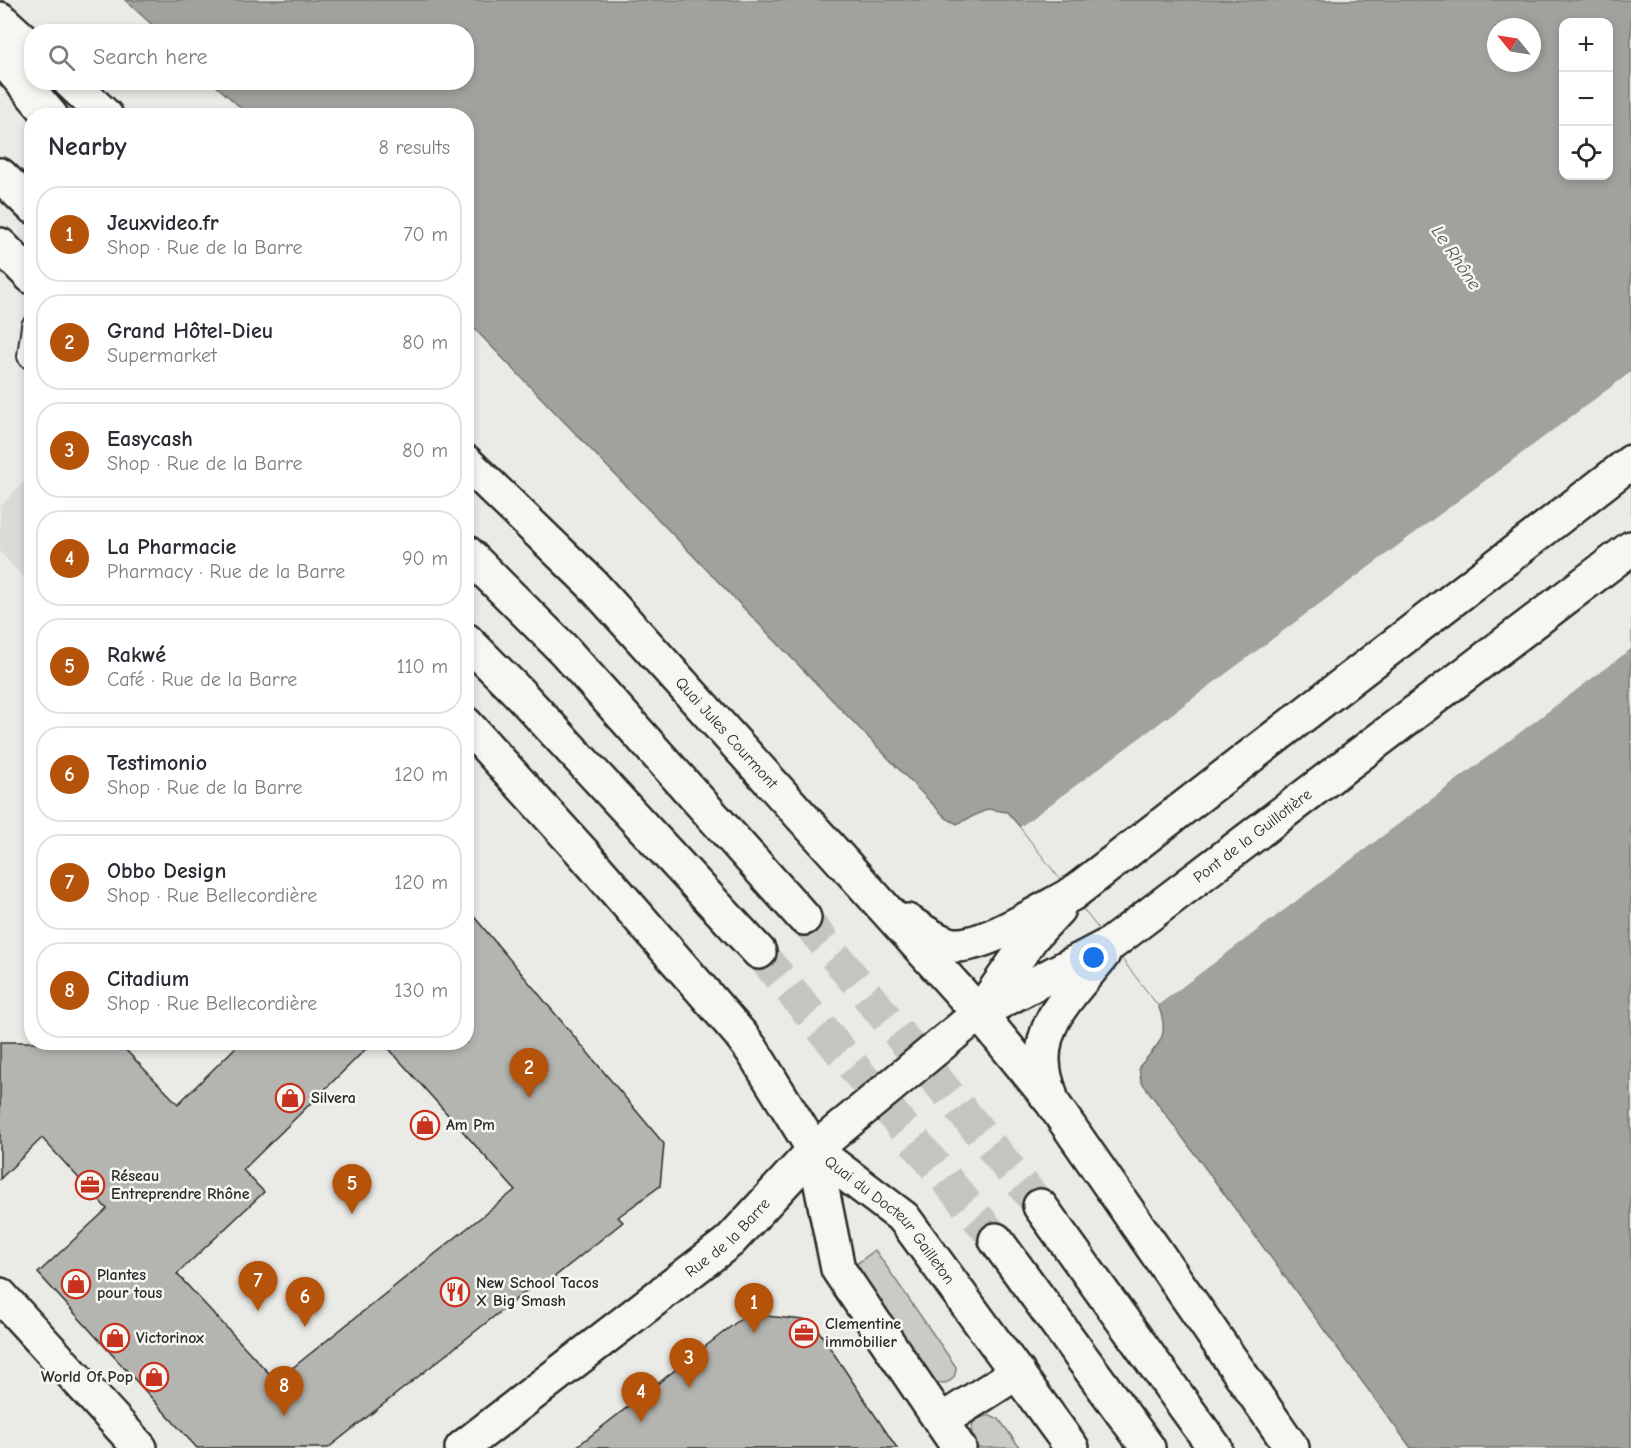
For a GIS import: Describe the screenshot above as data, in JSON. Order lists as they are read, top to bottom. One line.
{"streets":{"main road":["Quai Jules Courmont","Pont de la Guillotière","Quai du Docteur Gailleton","Rue de la Barre"]},"crossings":[["Quai Jules Courmont","Pont de la Guillotière"],["Quai Jules Courmont","Rue de la Barre"],["Pont de la Guillotière","Rue de la Barre"],["Quai du Docteur Gailleton","Rue de la Barre"]],"water":["Le Rhône"],"places":{"shop":["Silvera","Am Pm","Plantes pour tous","Victorinox","World Of Pop"],"office":["Réseau Entreprendre Rhône","Clementine immobilier"],"restaurant":["New School Tacos X Big Smash"]},"north":"top left","page":{"map_buttons":["+","−"],"search":"Search here","heading":["Nearby","8 results"],"list":[{"mark":"1","name":"Jeuxvideo.fr","note":"Shop · Rue de la Barre","value":"70 m"},{"mark":"2","name":"Grand Hôtel-Dieu","note":"Supermarket","value":"80 m"},{"mark":"3","name":"Easycash","note":"Shop · Rue de la Barre","value":"80 m"},{"mark":"4","name":"La Pharmacie","note":"Pharmacy · Rue de la Barre","value":"90 m"},{"mark":"5","name":"Rakwé","note":"Café · Rue de la Barre","value":"110 m"},{"mark":"6","name":"Testimonio","note":"Shop · Rue de la Barre","value":"120 m"},{"mark":"7","name":"Obbo Design","note":"Shop · Rue Bellecordière","value":"120 m"},{"mark":"8","name":"Citadium","note":"Shop · Rue Bellecordière","value":"130 m"}],"pins":["2","5","7","6","1","3","8","4"]}}
